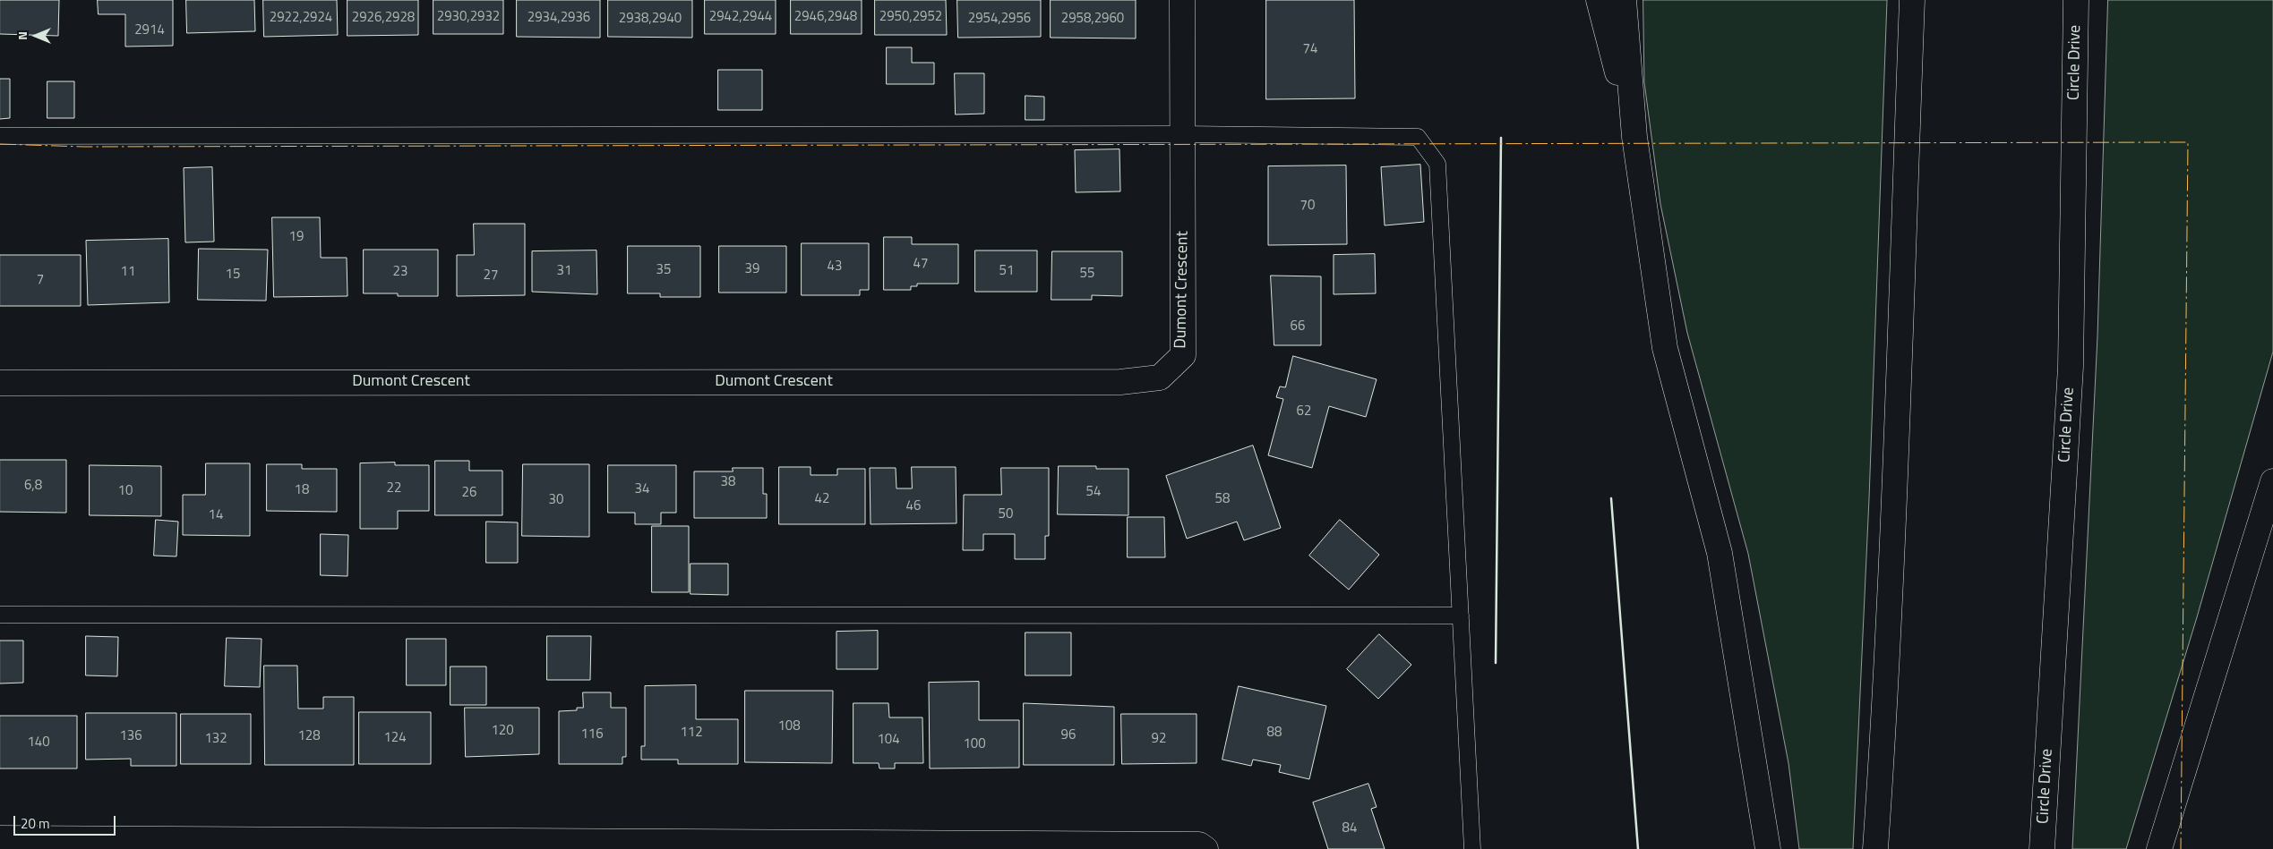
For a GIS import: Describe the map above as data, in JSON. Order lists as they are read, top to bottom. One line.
{"streets":{"main road":["Circle Drive","Dumont Crescent"]},"house_numbers":["2930,2932","2942,2944","2946,2948","2950,2952","2922,2924","2926,2928","2934,2936","2938,2940","2954,2956","2958,2960","2914","74","70","19","47","43","39","35","31","51","11","23","55","15","27","7","66","62","38","6,8","22","34","18","10","54","26","42","58","30","46","50","14","108","120","112","88","116","96","136","128","124","132","92","104","140","100","84"],"scale_bar":"20 m","north":"left"}
